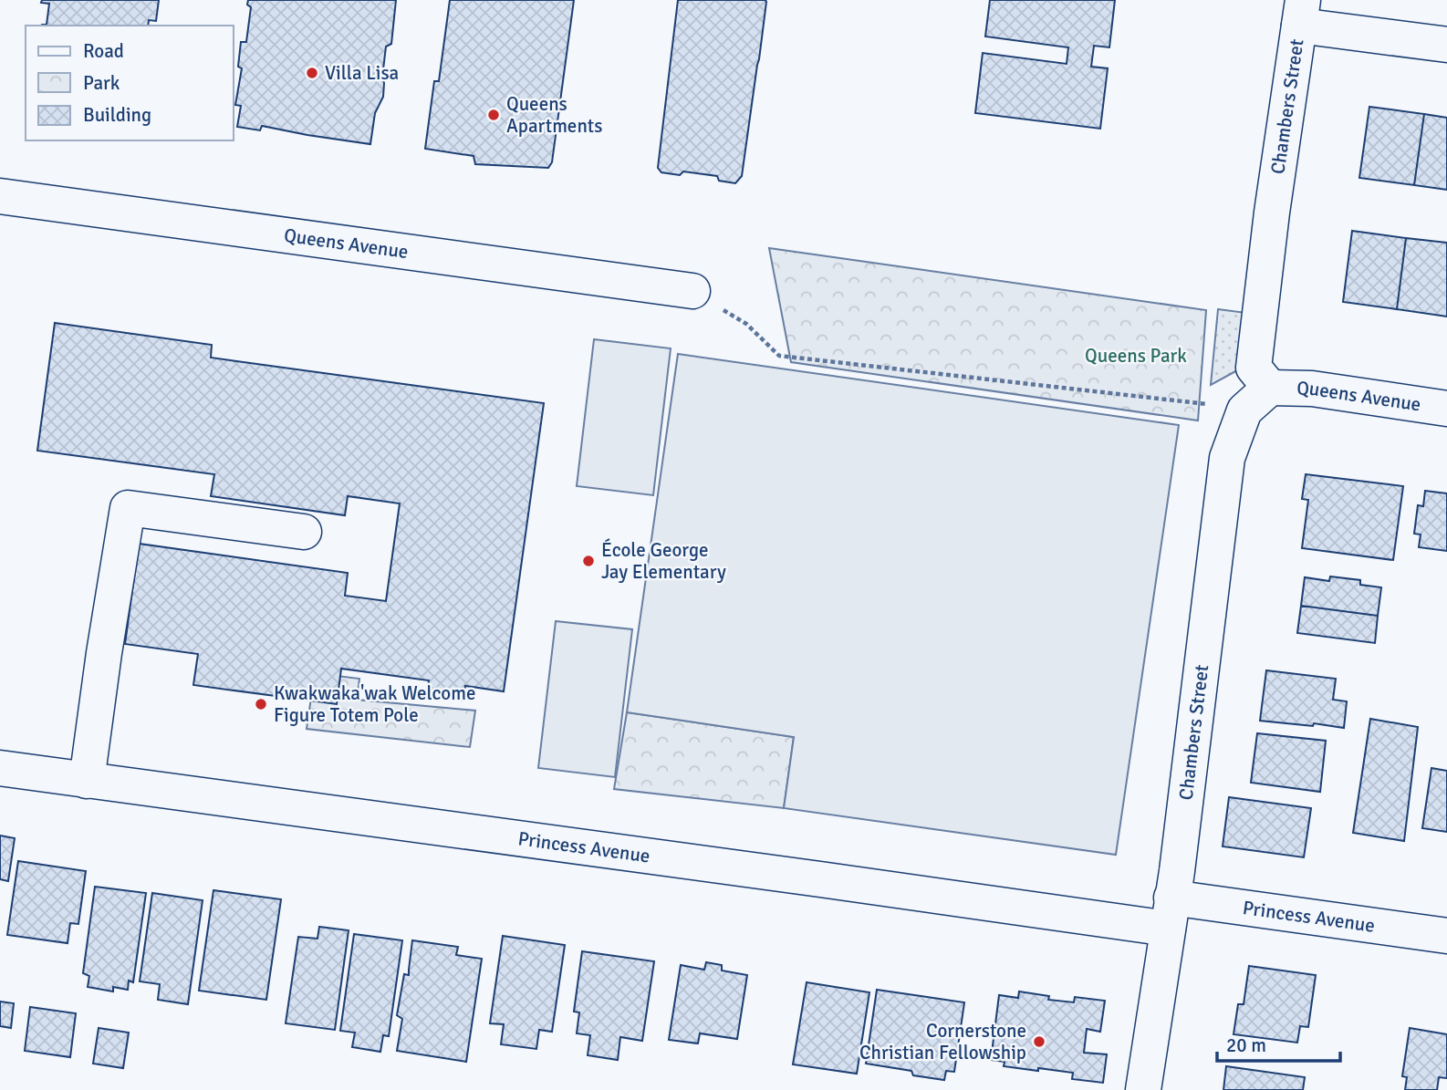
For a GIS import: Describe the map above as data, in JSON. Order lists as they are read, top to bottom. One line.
{"streets":{"street":["Chambers Street","Queens Avenue","Princess Avenue"]},"crossings":[["Chambers Street","Queens Avenue"],["Chambers Street","Princess Avenue"]],"parks":["Queens Park"],"places":["Villa Lisa","Queens Apartments","École George Jay Elementary","Kwakwaka'wak Welcome Figure Totem Pole","Cornerstone Christian Fellowship"],"legend":["Road","Park","Building"],"scale_bar":"20 m"}
